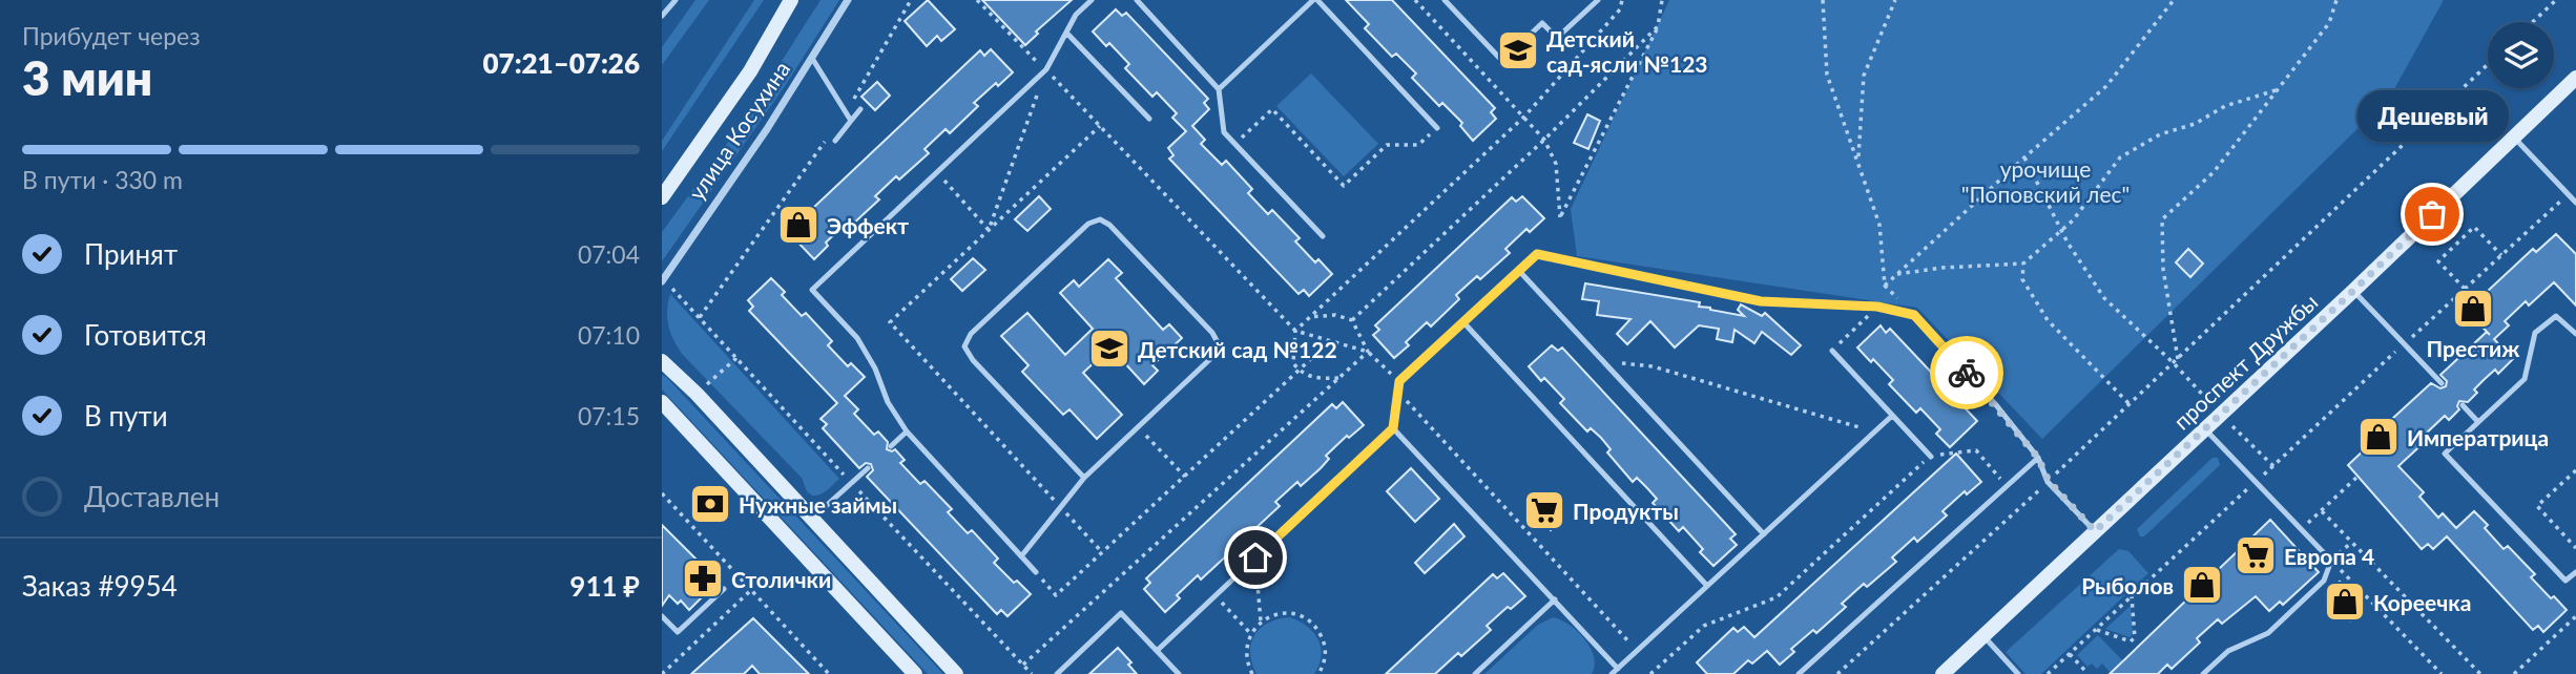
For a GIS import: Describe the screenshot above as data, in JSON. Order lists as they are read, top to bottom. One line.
{"streets":{"main road":["улица Косухина","проспект Дружбы"]},"parks":["урочище \"Поповский лес\""],"places":{"school or university":["Детский сад-ясли №123","Детский сад №122"],"other":["Дешевый"],"shop":["Эффект","Престиж","Императрица","Рыболов","Кореечка"],"bank":["Нужные займы"],"supermarket":["Продукты","Европа 4"],"pharmacy":["Столички"]},"page":{"heading":["3 мин","Прибудет через","07:21–07:26"],"panel":["Заказ #9954","911 ₽"],"bubble":"Дешевый","bar":"В пути · 330 m","list":[["Принят","07:04"],["Готовится","07:10"],["В пути","07:15"],"Доставлен"]}}
